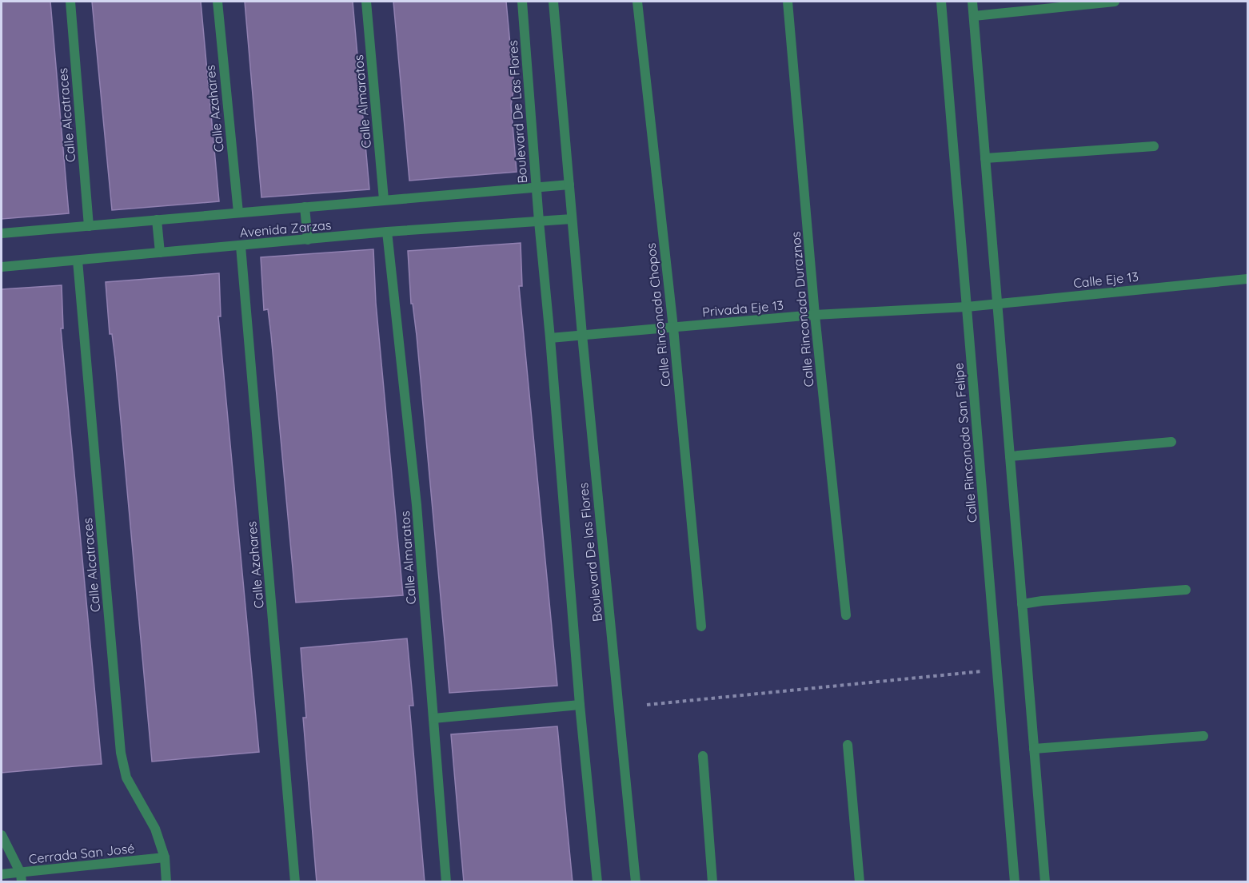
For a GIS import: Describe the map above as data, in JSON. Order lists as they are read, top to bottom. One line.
{"streets":{"street":["Calle Almaratos","Calle Azahares","Boulevard De Las Flores","Calle Alcatraces","Avenida Zarzas","Calle Eje 13","Privada Eje 13","Calle Rinconada Duraznos","Calle Rinconada Chopos","Calle Rinconada San Felipe","Boulevard De las Flores","Cerrada San José"]},"crossings":[["Calle Almaratos","Avenida Zarzas"],["Calle Azahares","Avenida Zarzas"],["Boulevard De Las Flores","Avenida Zarzas"],["Boulevard De Las Flores","Boulevard De las Flores"],["Calle Alcatraces","Avenida Zarzas"],["Calle Alcatraces","Cerrada San José"],["Avenida Zarzas","Boulevard De las Flores"],["Calle Eje 13","Privada Eje 13"],["Calle Eje 13","Calle Rinconada San Felipe"],["Privada Eje 13","Calle Rinconada Duraznos"],["Privada Eje 13","Calle Rinconada Chopos"],["Privada Eje 13","Calle Rinconada San Felipe"],["Privada Eje 13","Boulevard De las Flores"]]}
